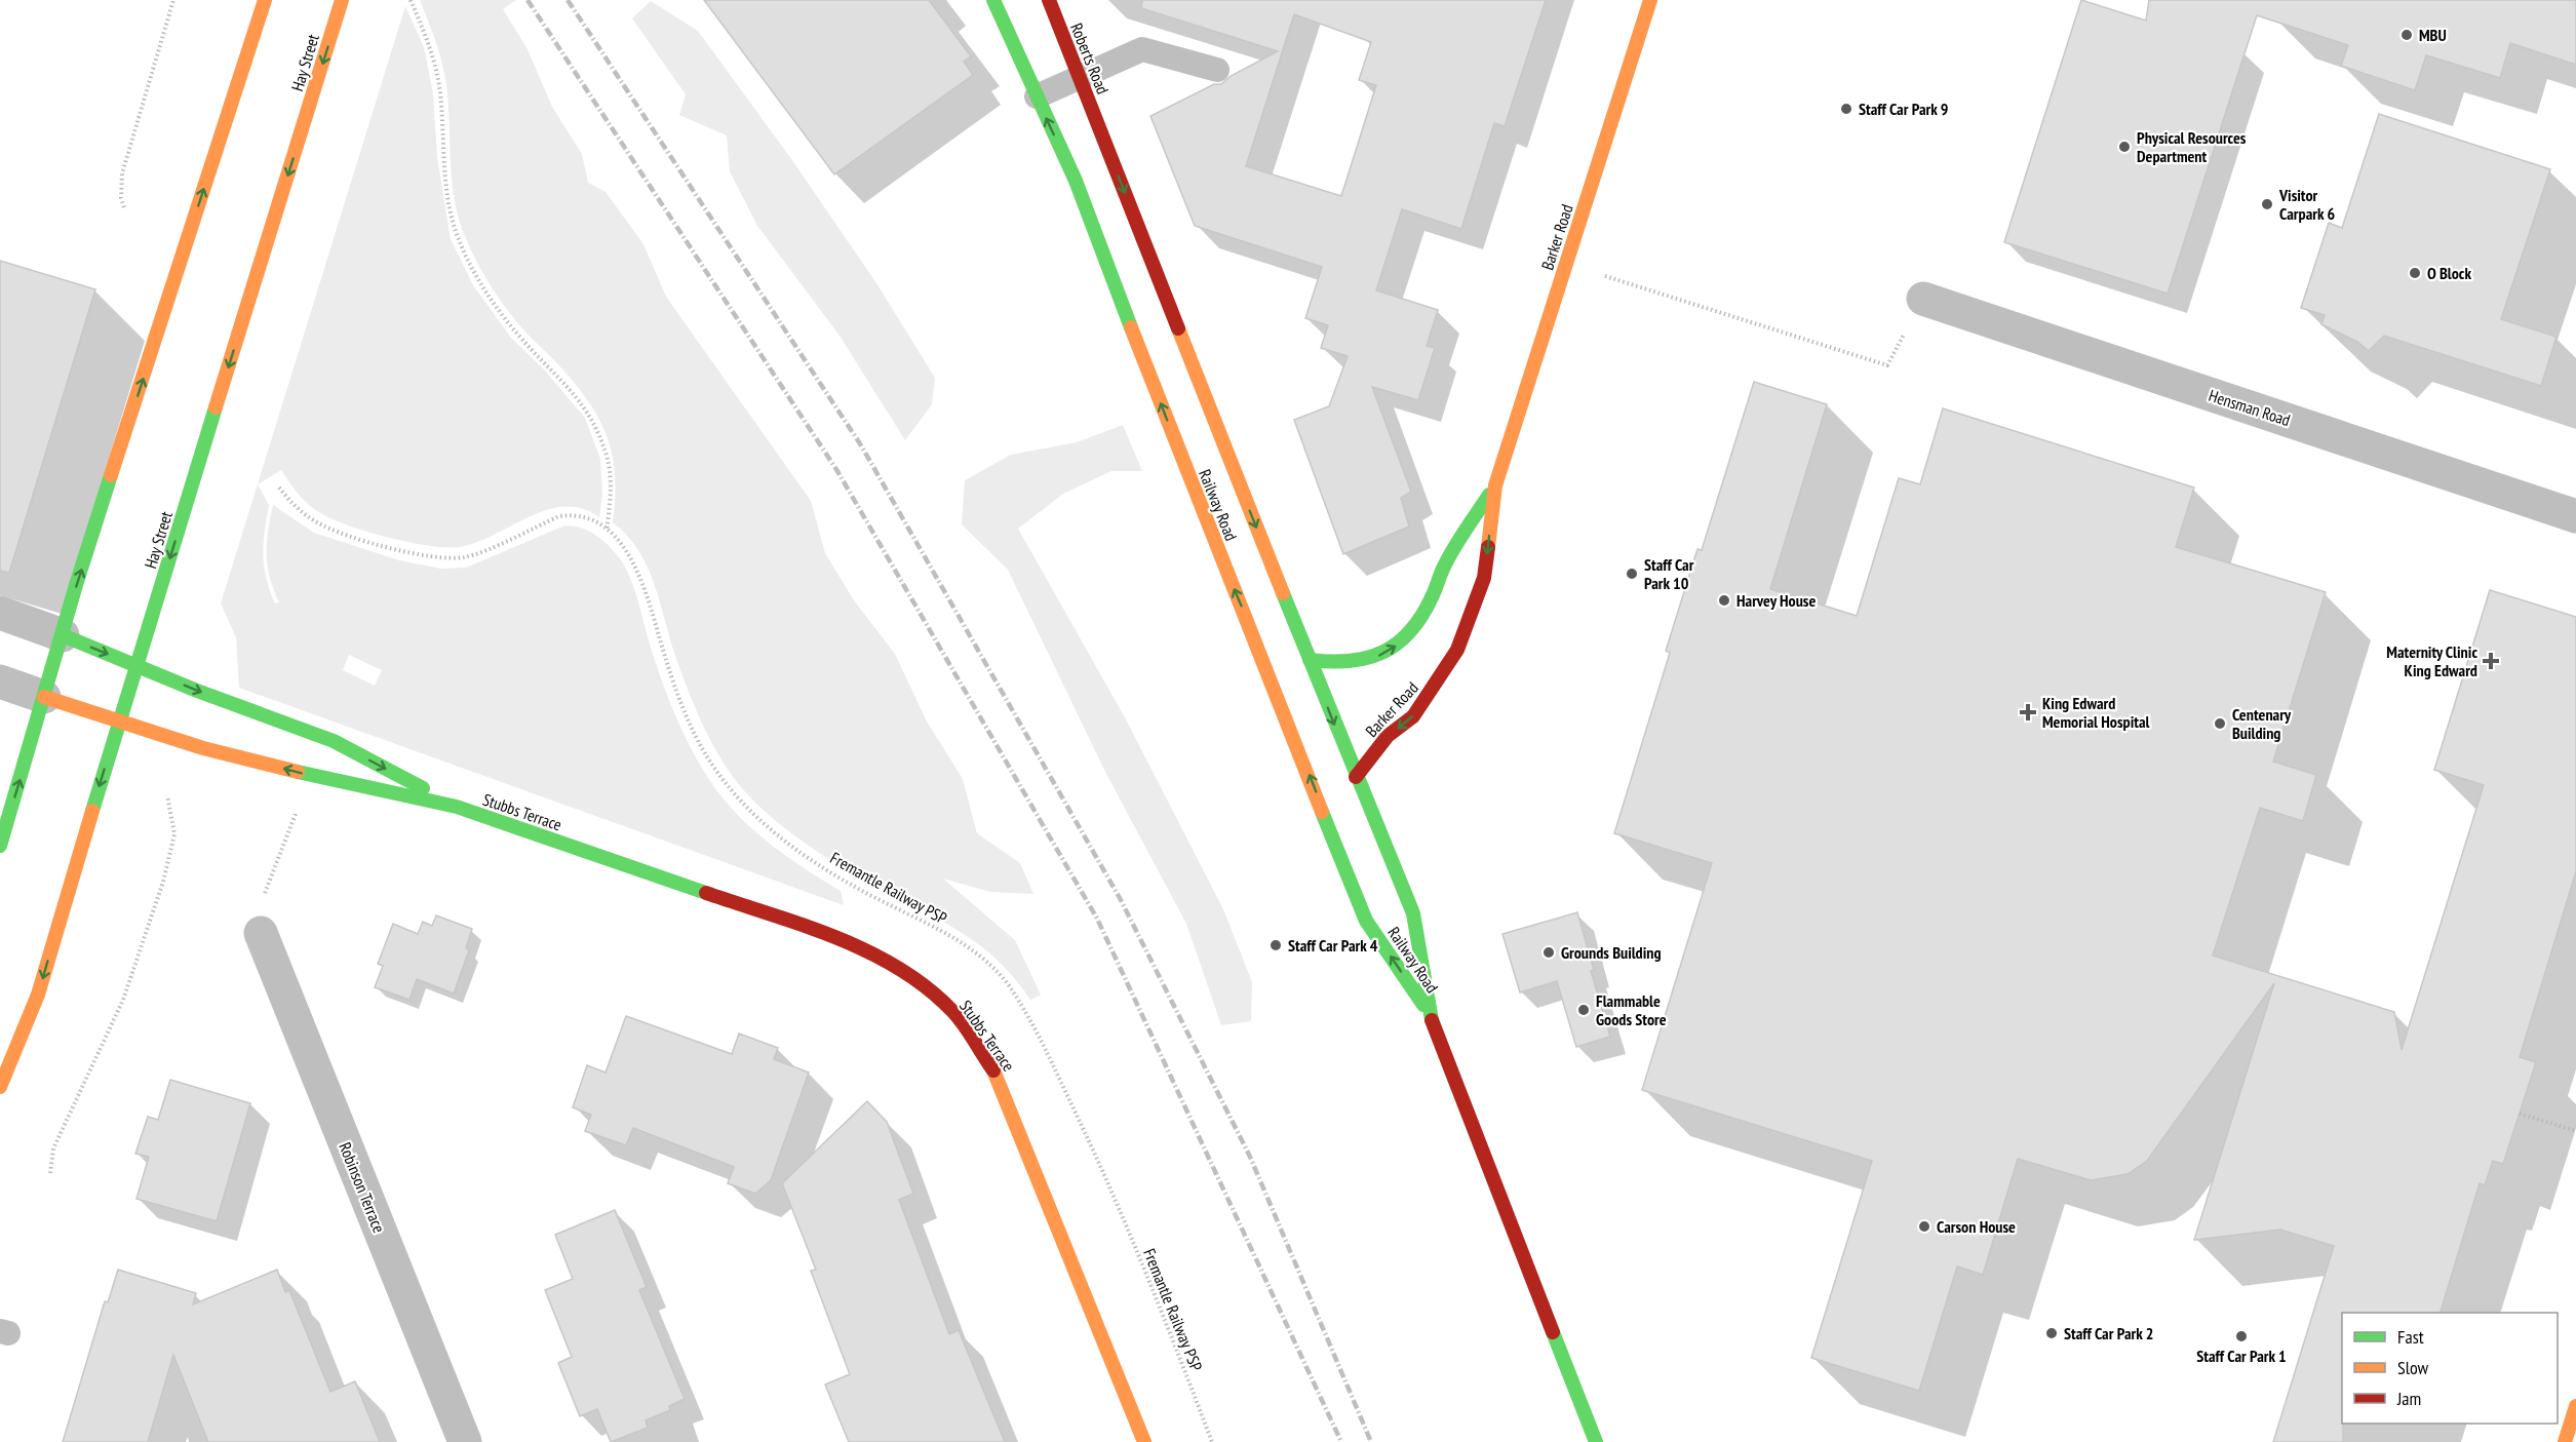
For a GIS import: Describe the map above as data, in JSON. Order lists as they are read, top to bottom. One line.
{"streets":{"main road":["Roberts Road","Hay Street","Barker Road","Railway Road","Stubbs Terrace"],"street":["Hensman Road","Robinson Terrace"],"path":["Fremantle Railway PSP"]},"crossings":[["Roberts Road","Railway Road"],["Hay Street","Stubbs Terrace"],["Barker Road","Railway Road"]],"places":{"other":["MBU","Staff Car Park 9","Physical Resources Department","Visitor Carpark 6","O Block","Staff Car Park 10","Harvey House","Centenary Building","Staff Car Park 4","Grounds Building","Flammable Goods Store","Carson House","Staff Car Park 2","Staff Car Park 1"],"health":["Maternity Clinic King Edward","King Edward Memorial Hospital"]},"legend":["Fast","Slow","Jam"]}
